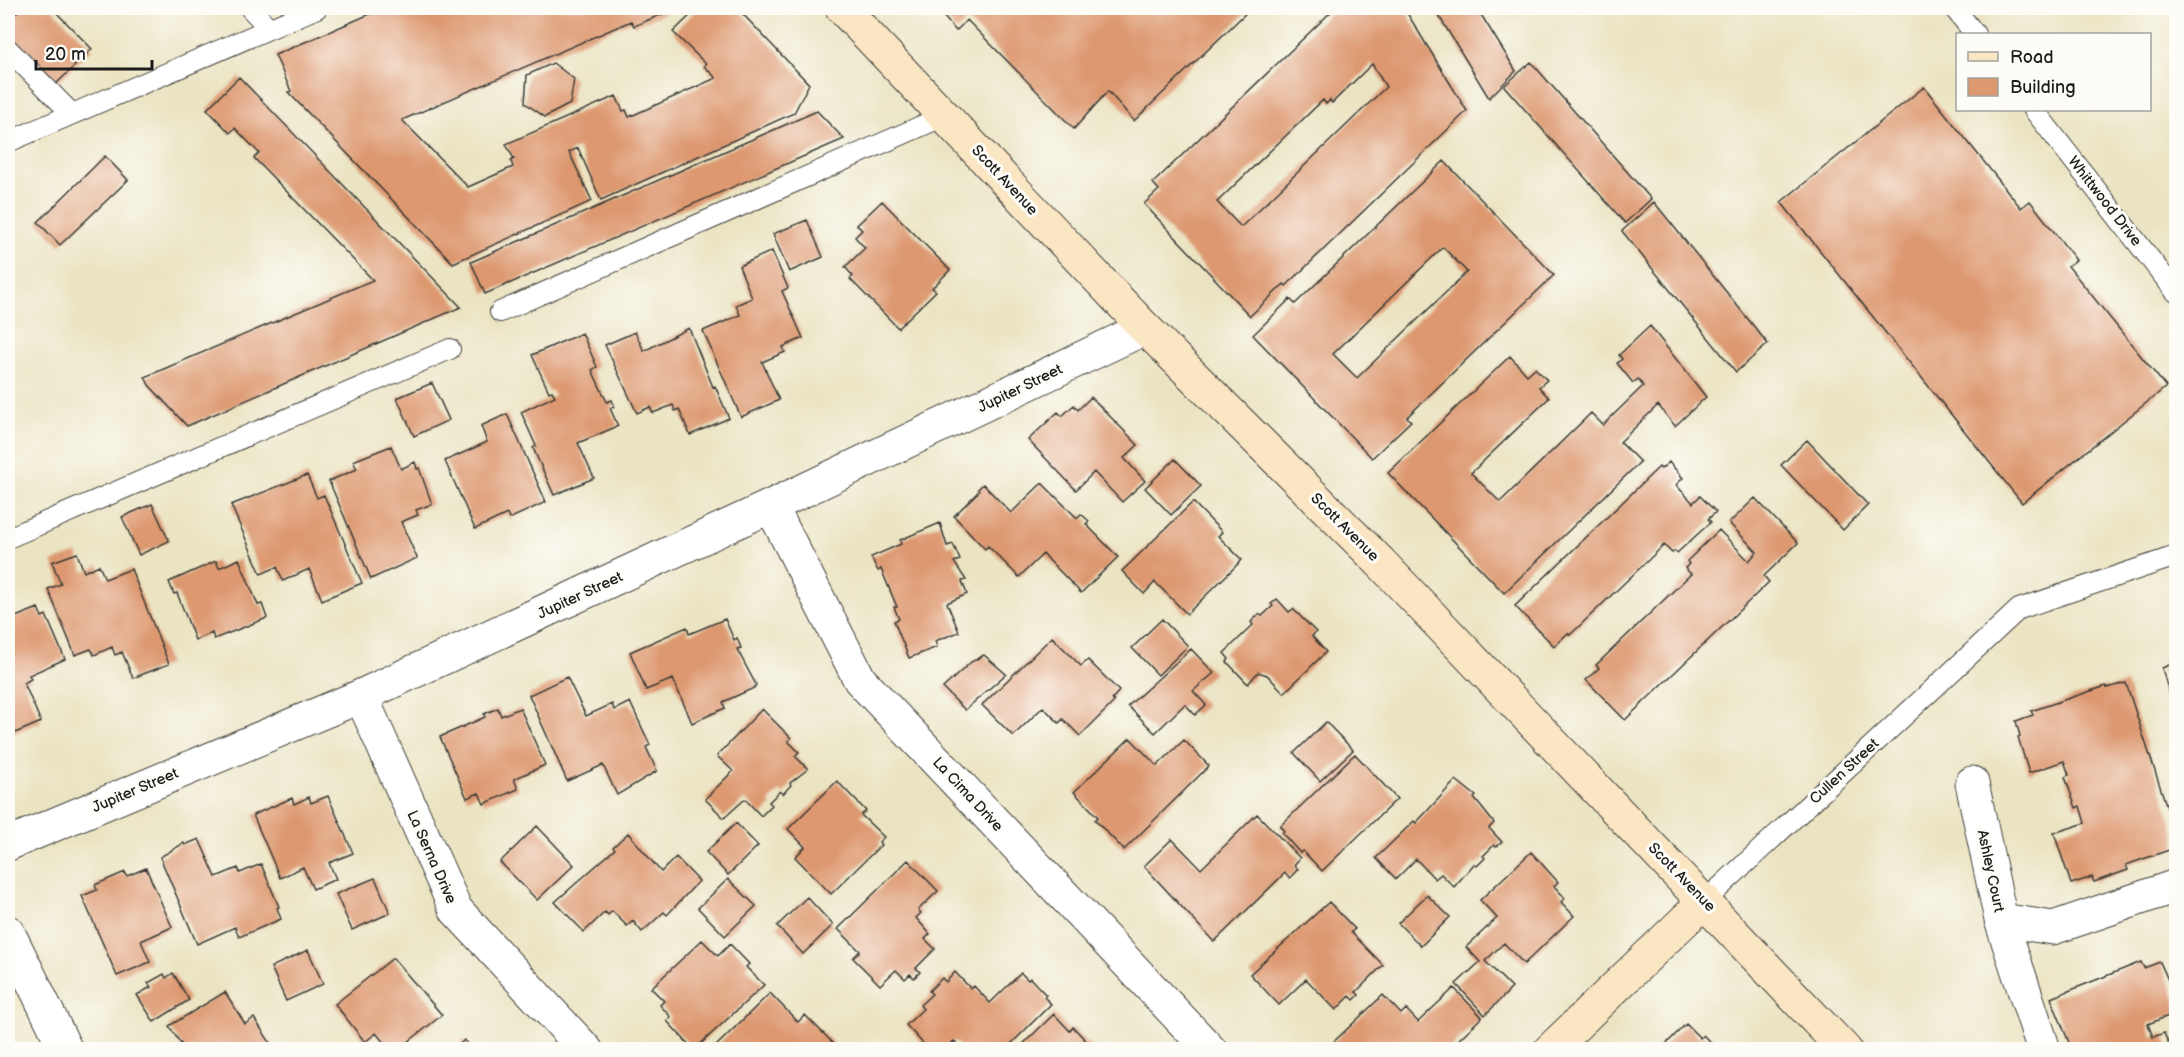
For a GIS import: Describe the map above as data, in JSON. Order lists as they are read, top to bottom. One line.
{"streets":{"street":["Scott Avenue","Jupiter Street","Cullen Street","La Cima Drive","La Serna Drive","Ashley Court"],"lane":["Whittwood Drive"]},"crossings":[["Scott Avenue","Jupiter Street"],["Scott Avenue","Cullen Street"],["Jupiter Street","La Cima Drive"],["Jupiter Street","La Serna Drive"]],"legend":["Road","Building"],"scale_bar":"20 m"}
